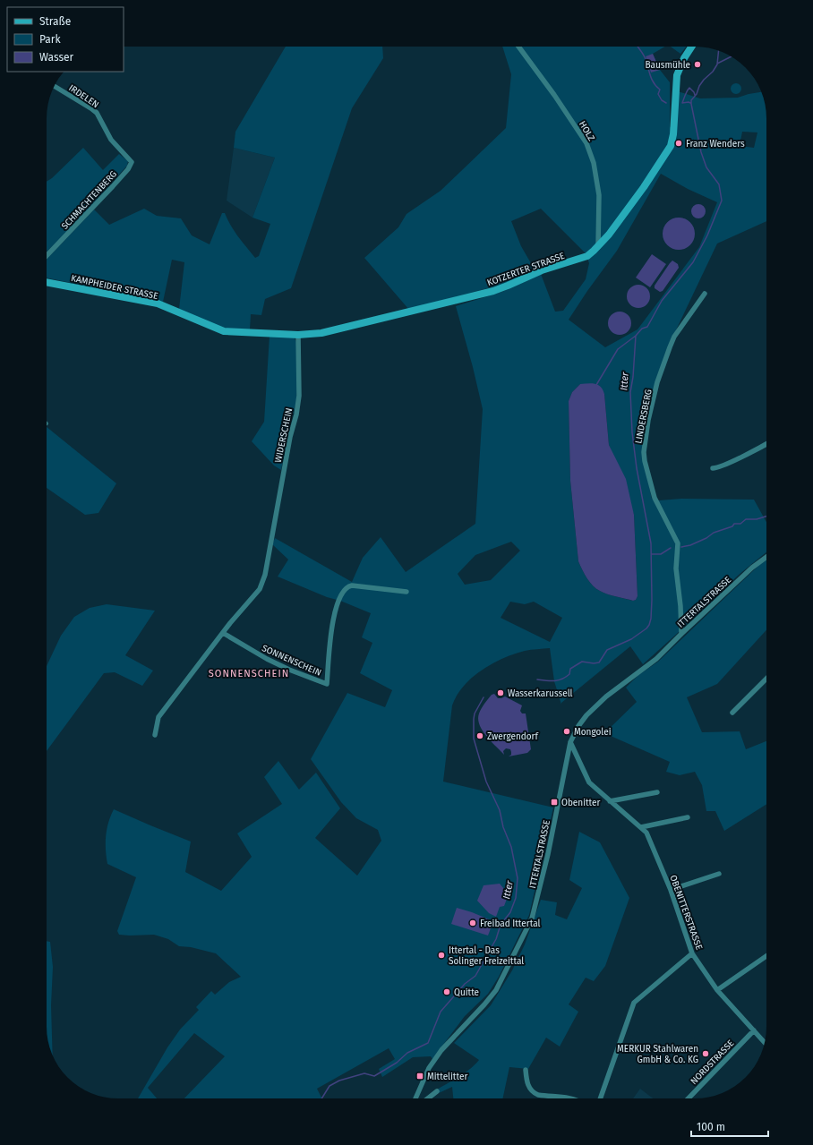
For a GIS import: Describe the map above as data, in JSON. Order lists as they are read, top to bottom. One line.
{"streets":{"street":["IRDELEN","HOLZ","SCHMACHTENBERG","KOTZERTER STRASSE","KAMPHEIDER STRASSE","LINDERSBERG","WIDERSCHEIN","ITTERTALSTRASSE","SONNENSCHEIN","OBENITTERSTRASSE","NORDSTRASSE"]},"crossings":[["IRDELEN","SCHMACHTENBERG"],["HOLZ","KOTZERTER STRASSE"],["KOTZERTER STRASSE","KAMPHEIDER STRASSE"],["KOTZERTER STRASSE","WIDERSCHEIN"],["LINDERSBERG","ITTERTALSTRASSE"],["WIDERSCHEIN","SONNENSCHEIN"],["ITTERTALSTRASSE","OBENITTERSTRASSE"],["OBENITTERSTRASSE","NORDSTRASSE"]],"districts":["SONNENSCHEIN"],"water":["Itter"],"places":{"other":["Bausmühle","Franz Wenders","Wasserkarussell","Mongolei","Zwergendorf","Freibad Ittertal","Ittertal - Das Solinger Freizeittal","Quitte","MERKUR Stahlwaren GmbH & Co. KG"],"transit":["Obenitter","Mittelitter"]},"legend":["Straße","Park","Wasser"],"scale_bar":"100 m"}
